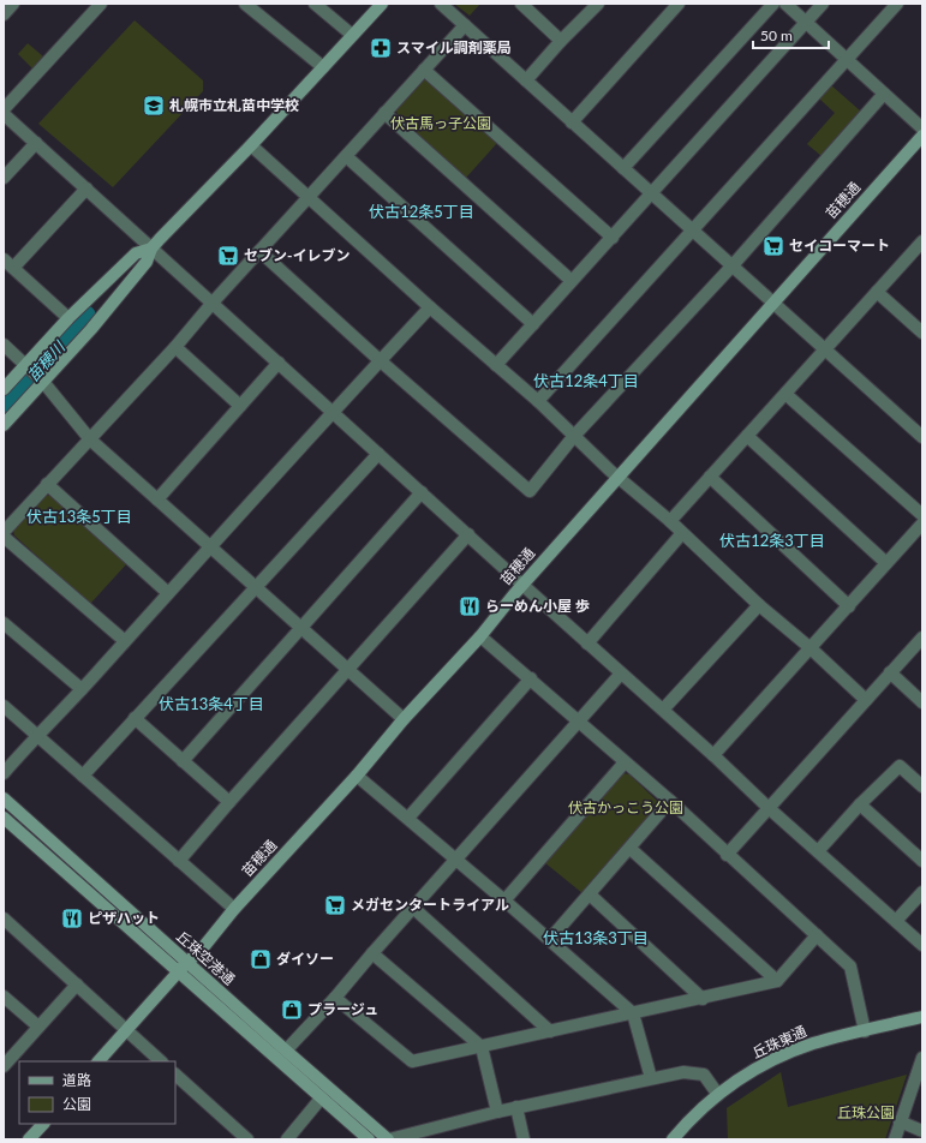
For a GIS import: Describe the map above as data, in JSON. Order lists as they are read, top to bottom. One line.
{"streets":{"street":["苗穂通","丘珠空港通","丘珠東通"]},"crossings":[["苗穂通","丘珠空港通"]],"districts":["伏古12条5丁目","伏古12条4丁目","伏古13条5丁目","伏古12条3丁目","伏古13条4丁目","伏古13条3丁目"],"water":["苗穂川"],"parks":["伏古馬っ子公園","伏古かっこう公園","丘珠公園"],"places":{"pharmacy":["スマイル調剤薬局"],"school or university":["札幌市立札苗中学校"],"supermarket":["セイコーマート","セブン-イレブン","メガセンタートライアル"],"restaurant":["らーめん小屋 歩","ピザハット"],"shop":["ダイソー","プラージュ"]},"legend":["道路","公園"],"scale_bar":"50 m"}
